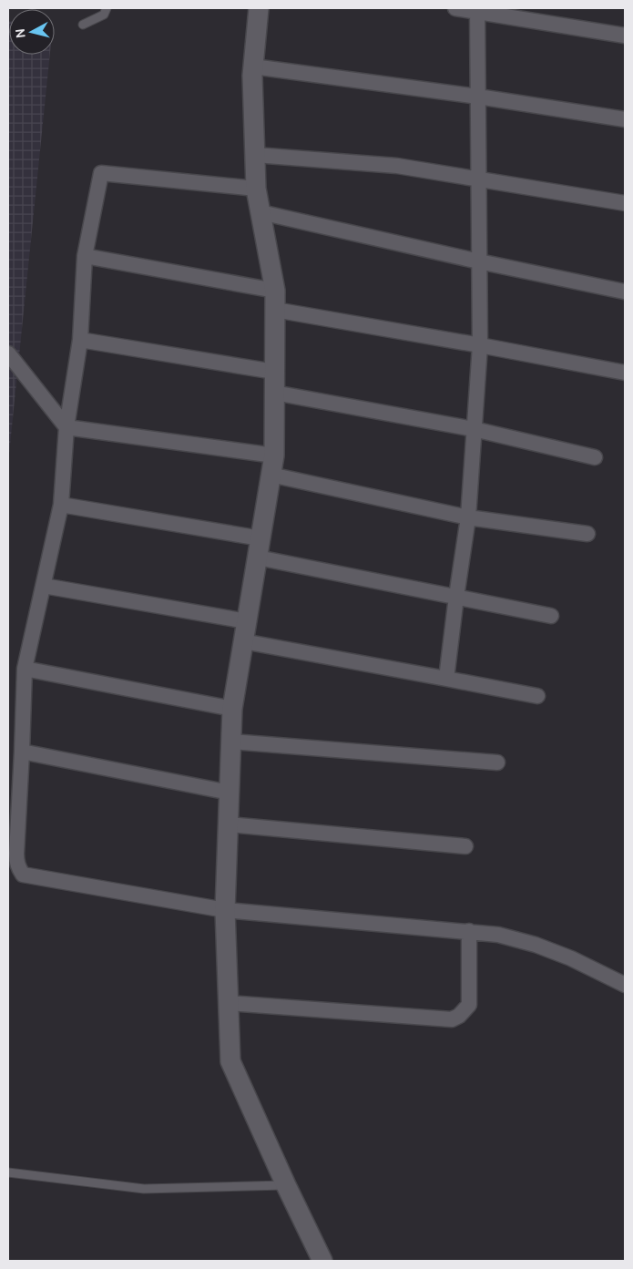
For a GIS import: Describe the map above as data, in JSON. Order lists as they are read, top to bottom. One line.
{"north":"left"}
